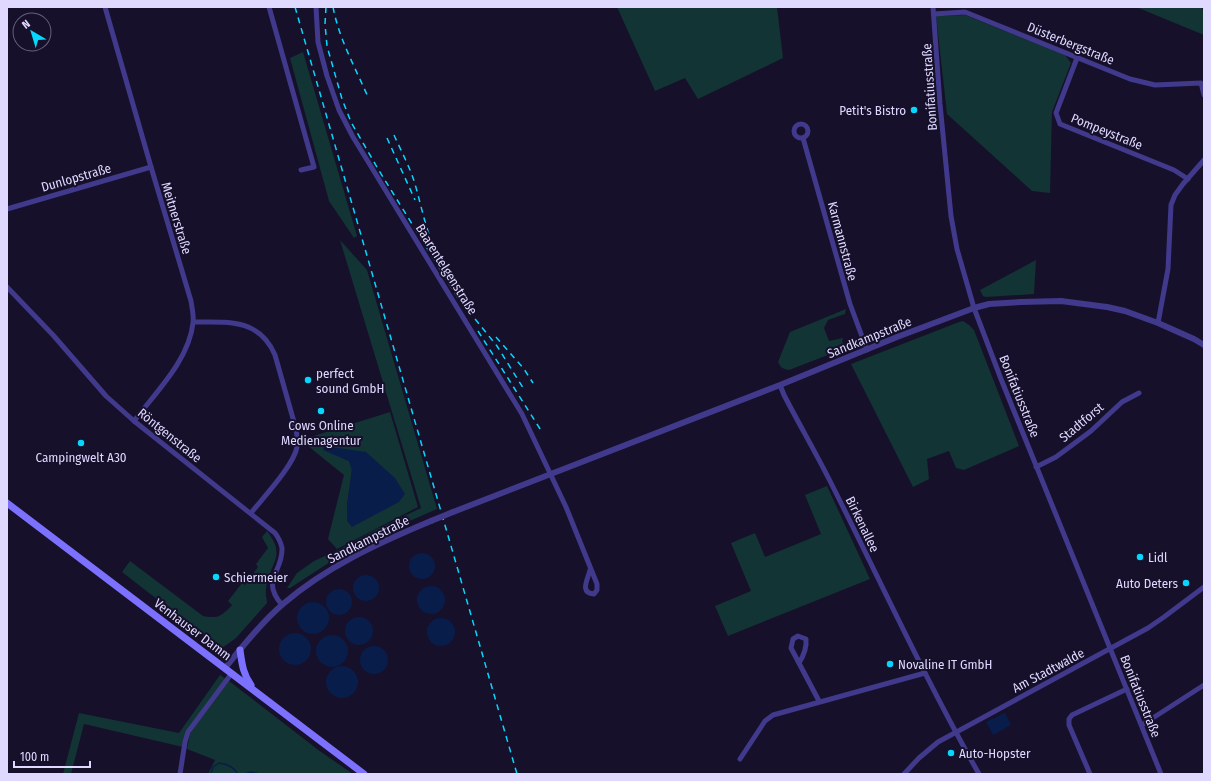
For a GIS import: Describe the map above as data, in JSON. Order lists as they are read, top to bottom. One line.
{"streets":{"main road":["Venhauser Damm"],"street":["Düsterbergstraße","Bonifatiusstraße","Pompeystraße","Dunlopstraße","Meitnerstraße","Karmannstraße","Baarentelgenstraße","Sandkampstraße","Stadtforst","Röntgenstraße","Birkenallee","Am Stadtwalde"]},"crossings":[["Düsterbergstraße","Bonifatiusstraße"],["Düsterbergstraße","Pompeystraße"],["Bonifatiusstraße","Sandkampstraße"],["Bonifatiusstraße","Stadtforst"],["Bonifatiusstraße","Am Stadtwalde"],["Dunlopstraße","Meitnerstraße"],["Meitnerstraße","Röntgenstraße"],["Karmannstraße","Sandkampstraße"],["Baarentelgenstraße","Sandkampstraße"],["Sandkampstraße","Röntgenstraße"],["Sandkampstraße","Birkenallee"],["Sandkampstraße","Venhauser Damm"],["Birkenallee","Am Stadtwalde"]],"places":["Petit's Bistro","perfect sound GmbH","Cows Online Medienagentur","Campingwelt A30","Lidl","Schiermeier","Auto Deters","Novaline IT GmbH","Auto-Hopster"],"scale_bar":"100 m","north":"top left"}
